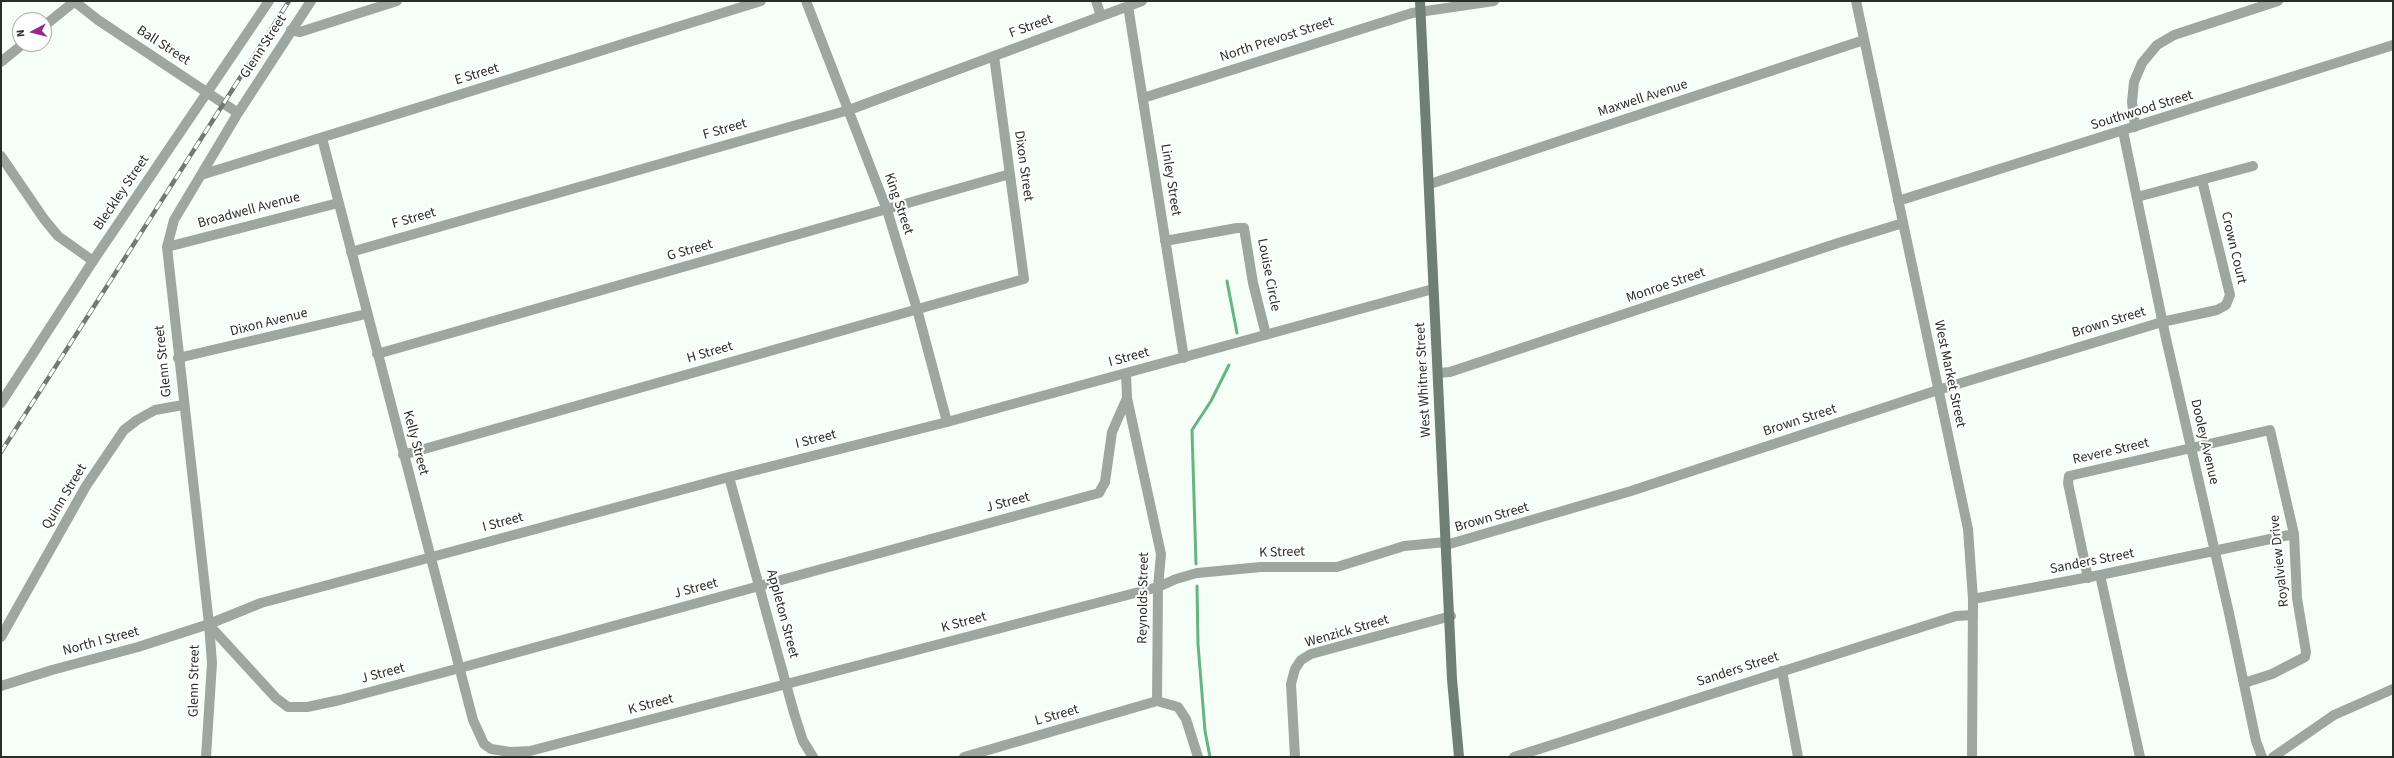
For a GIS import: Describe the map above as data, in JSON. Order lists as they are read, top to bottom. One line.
{"streets":{"main road":["West Whitner Street"],"street":["F Street","North Prevost Street","Ball Street","Glenn Street","E Street","Maxwell Avenue","Southwood Street","Dixon Street","Linley Street","Bleckley Street","King Street","Broadwell Avenue","Crown Court","G Street","Louise Circle","Monroe Street","Dixon Avenue","Brown Street","H Street","I Street","West Market Street","Dooley Avenue","Kelly Street","Revere Street","Quinn Street","J Street","K Street","Royalview Drive","Sanders Street","Reynolds Street","Appleton Street","Wenzick Street","North I Street","L Street"]},"crossings":[["F Street","Dixon Street"],["F Street","Linley Street"],["F Street","King Street"],["F Street","Kelly Street"],["North Prevost Street","Linley Street"],["North Prevost Street","West Whitner Street"],["Ball Street","Glenn Street"],["Ball Street","Bleckley Street"],["Glenn Street","E Street"],["Glenn Street","Broadwell Avenue"],["Glenn Street","Dixon Avenue"],["Glenn Street","I Street"],["Glenn Street","Quinn Street"],["Glenn Street","J Street"],["Glenn Street","North I Street"],["E Street","Kelly Street"],["Maxwell Avenue","West Market Street"],["Maxwell Avenue","West Whitner Street"],["Southwood Street","West Market Street"],["Southwood Street","Dooley Avenue"],["Dixon Street","G Street"],["Dixon Street","H Street"],["Linley Street","Louise Circle"],["Linley Street","I Street"],["King Street","G Street"],["King Street","H Street"],["King Street","I Street"],["Broadwell Avenue","Kelly Street"],["Crown Court","Brown Street"],["Crown Court","Dooley Avenue"],["G Street","Kelly Street"],["Louise Circle","I Street"],["Monroe Street","West Market Street"],["Monroe Street","West Whitner Street"],["Dixon Avenue","Kelly Street"],["Brown Street","West Market Street"],["Brown Street","West Whitner Street"],["Brown Street","Dooley Avenue"],["Brown Street","K Street"],["H Street","Kelly Street"],["I Street","West Whitner Street"],["I Street","Kelly Street"],["I Street","J Street"],["I Street","Appleton Street"],["I Street","North I Street"],["West Market Street","Sanders Street"],["West Whitner Street","K Street"],["West Whitner Street","Wenzick Street"],["Dooley Avenue","Revere Street"],["Dooley Avenue","Royalview Drive"],["Dooley Avenue","Sanders Street"],["Kelly Street","J Street"],["Kelly Street","K Street"],["Revere Street","Royalview Drive"],["Revere Street","Sanders Street"],["J Street","Reynolds Street"],["J Street","Appleton Street"],["J Street","North I Street"],["K Street","Reynolds Street"],["K Street","Appleton Street"],["Royalview Drive","Sanders Street"],["Reynolds Street","L Street"]],"north":"left"}
